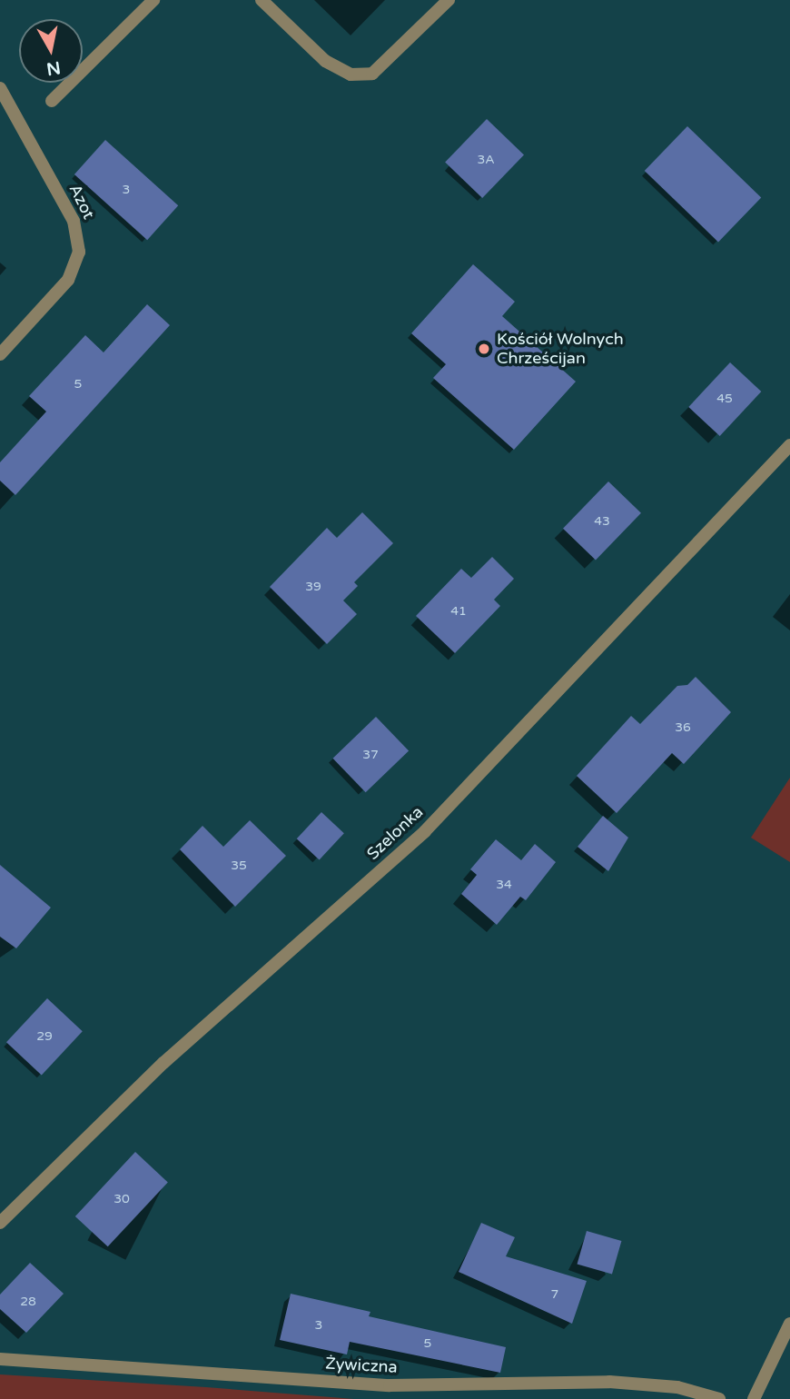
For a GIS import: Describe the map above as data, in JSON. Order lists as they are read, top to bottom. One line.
{"streets":{"street":["Azot","Szelonka","Żywiczna"]},"places":["Kościół Wolnych Chrześcijan"],"house_numbers":["3A","3","5","45","43","39","41","36","37","35","34","29","30","7","28","3","5"],"north":"bottom"}
